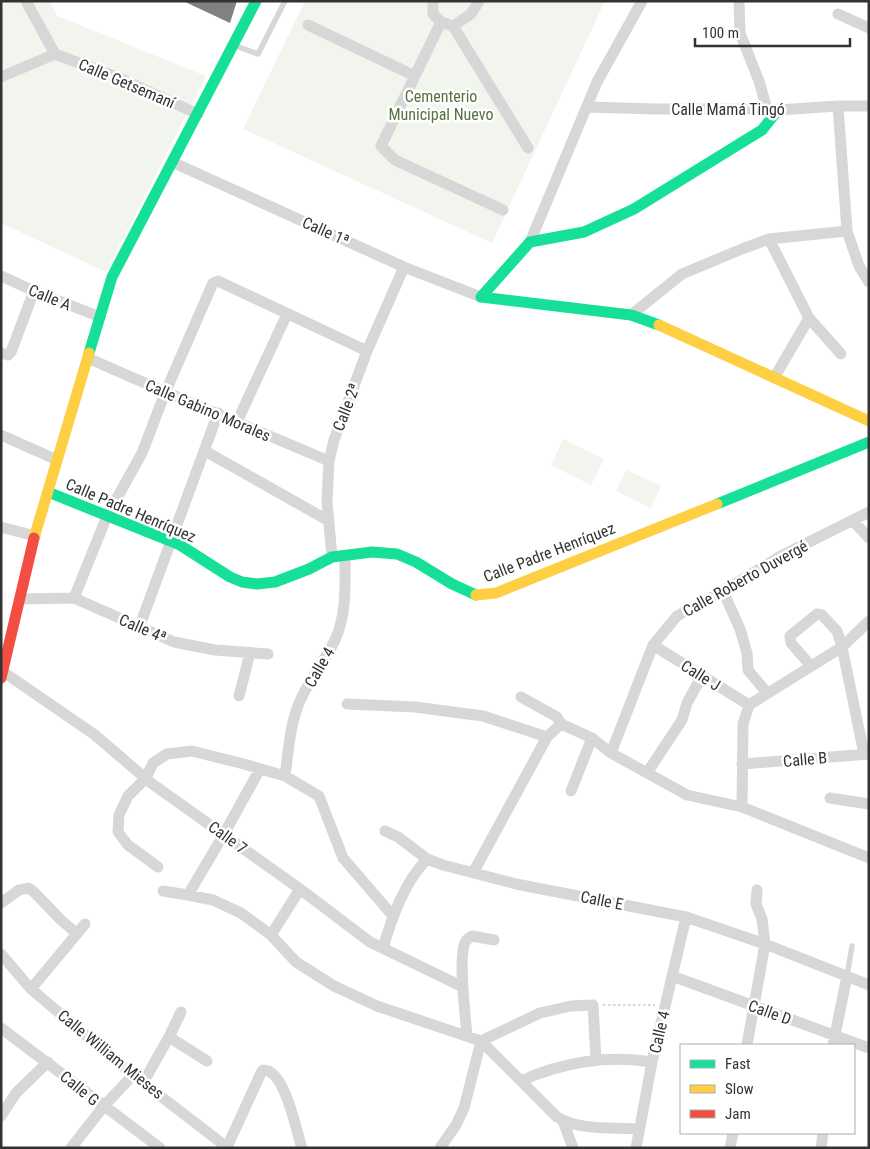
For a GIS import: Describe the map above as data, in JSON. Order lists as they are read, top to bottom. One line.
{"streets":{"street":["Calle Getsemaní","Calle Mamá Tingó","Calle 1ª","Calle A","Calle 2ª","Calle Gabino Morales","Calle Padre Henríquez","Calle Roberto Duvergé","Calle 4ª","Calle 4","Calle J","Calle B","Calle 7","Calle E","Calle D","Calle William Mieses","Calle G"]},"crossings":[["Calle 1ª","Calle 2ª"],["Calle 2ª","Calle Gabino Morales"],["Calle 2ª","Calle Padre Henríquez"],["Calle Padre Henríquez","Calle 4"],["Calle Roberto Duvergé","Calle J"],["Calle 4","Calle E"],["Calle 4","Calle D"]],"parks":["Cementerio Municipal Nuevo"],"legend":["Fast","Slow","Jam"],"scale_bar":"100 m"}
